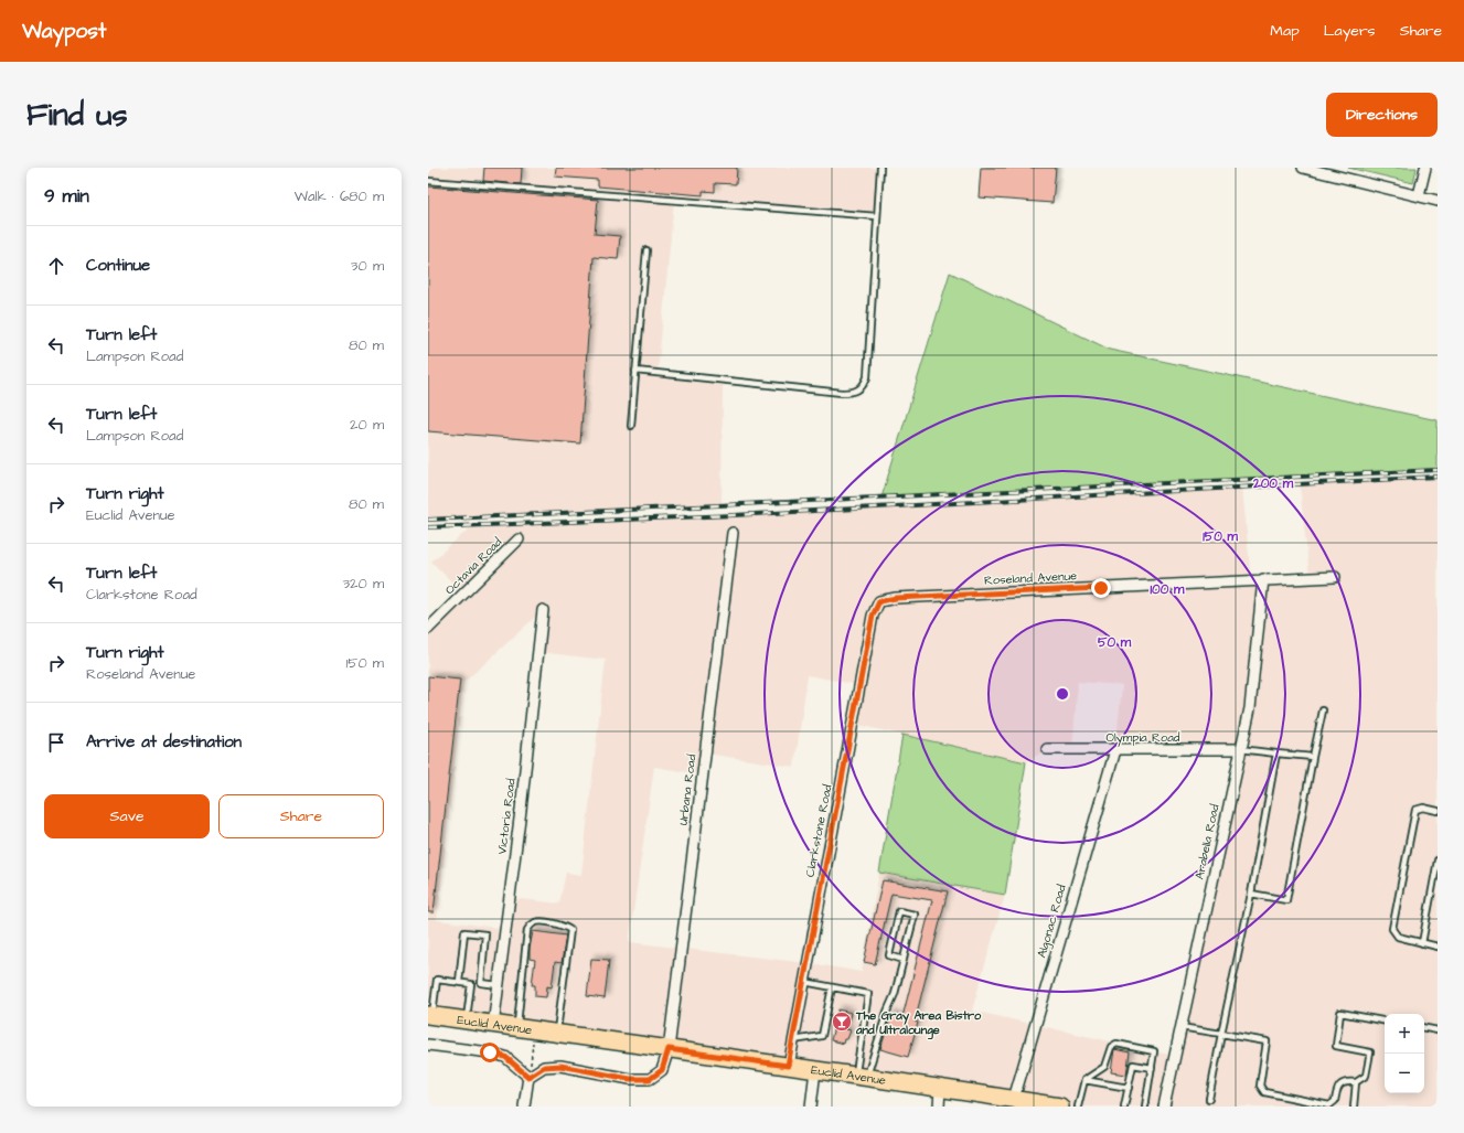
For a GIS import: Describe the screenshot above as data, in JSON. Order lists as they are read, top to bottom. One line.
{"streets":{"main road":["Euclid Avenue"],"street":["Octavia Road","Roseland Avenue","Olympia Road","Urbana Road","Victoria Road","Clarkstone Road","Arabella Road","Algonac Road"]},"crossings":[["Roseland Avenue","Clarkstone Road"],["Roseland Avenue","Arabella Road"],["Olympia Road","Arabella Road"],["Olympia Road","Algonac Road"],["Urbana Road","Euclid Avenue"],["Victoria Road","Euclid Avenue"],["Clarkstone Road","Euclid Avenue"],["Algonac Road","Euclid Avenue"]],"places":{"bar":["The Gray Area Bistro and Ultralounge"]},"page":{"header":"Waypost","nav":["Map","Layers","Share"],"buttons":["Directions",["Save","Share"]],"title":"Find us","heading":["9 min","Walk · 680 m"],"list":[["Continue","30 m"],["Turn left","Lampson Road","80 m"],["Turn left","Lampson Road","20 m"],["Turn right","Euclid Avenue","80 m"],["Turn left","Clarkstone Road","320 m"],["Turn right","Roseland Avenue","150 m"],"Arrive at destination"],"map_buttons":["+","−"]},"rings":["200 m","150 m","100 m","50 m"]}
